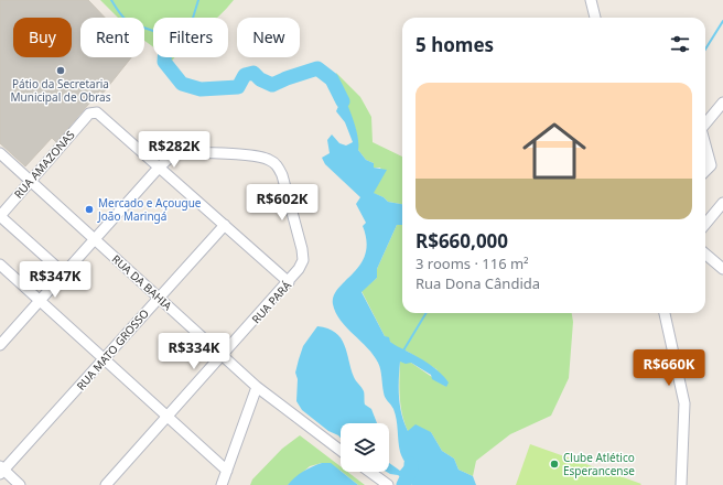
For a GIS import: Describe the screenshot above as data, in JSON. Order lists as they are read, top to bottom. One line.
{"streets":{"street":["RUA AMAZONAS","RUA DA BAHIA","RUA PARÁ","RUA MATO GROSSO"]},"crossings":[["RUA AMAZONAS","RUA DA BAHIA"],["RUA AMAZONAS","RUA PARÁ"],["RUA DA BAHIA","RUA PARÁ"],["RUA DA BAHIA","RUA MATO GROSSO"]],"places":["Pátio da Secretaria Municipal de Obras","Mercado e Açougue João Maringá","Clube Atlético Esperancense"],"page":{"chip":["Buy","Rent","Filters","New"],"heading":"5 homes","list":[{"name":"R$660,000","note":"3 rooms · 116 m² · Rua Dona Cândida"}],"price":["R$282K","R$602K","R$347K","R$334K","R$660K"]}}
